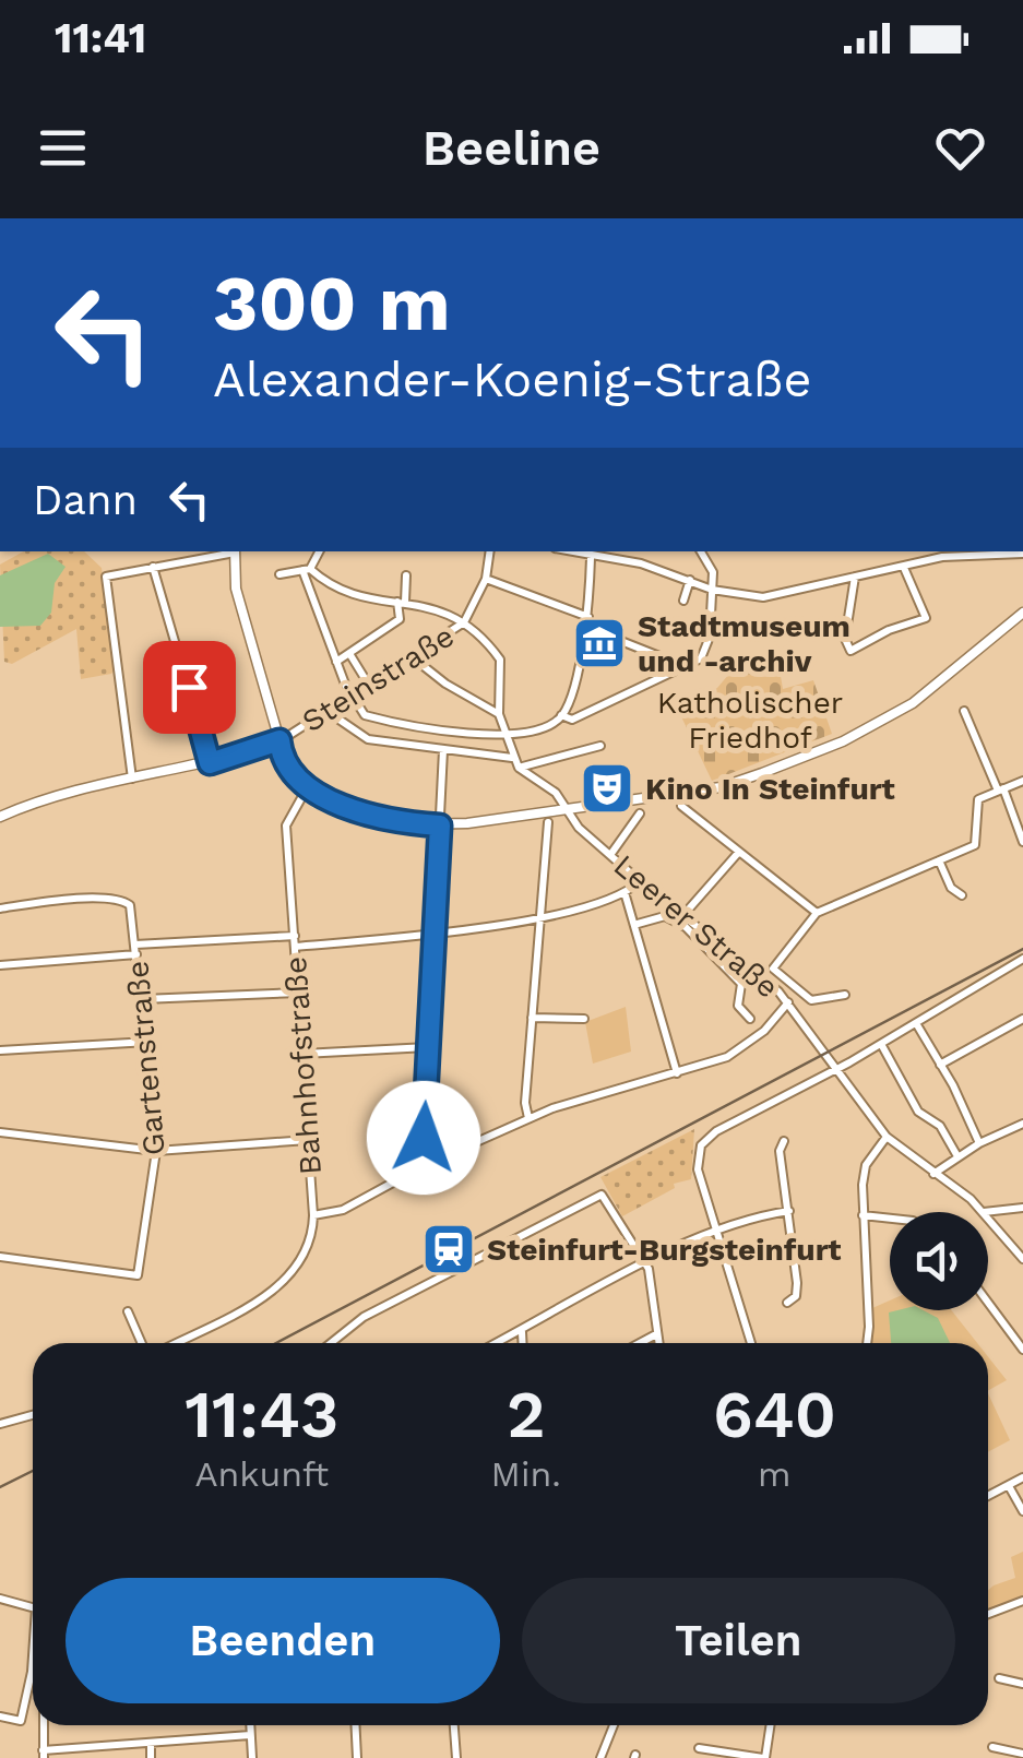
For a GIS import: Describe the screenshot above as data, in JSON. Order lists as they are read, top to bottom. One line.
{"streets":{"street":["Steinstraße","Leerer Straße","Gartenstraße","Bahnhofstraße"]},"crossings":[["Steinstraße","Leerer Straße"],["Leerer Straße","Bahnhofstraße"]],"parks":["Katholischer Friedhof"],"places":{"museum":["Stadtmuseum und -archiv"],"theatre":["Kino In Steinfurt"],"station":["Steinfurt-Burgsteinfurt"]},"page":{"status":"11:41","header":"Beeline","turn":["300 m","Alexander-Koenig-Straße"],"then":"Dann","eta":["11:43","Ankunft","2","Min.","640","m"],"buttons":["Beenden","Teilen"]}}
